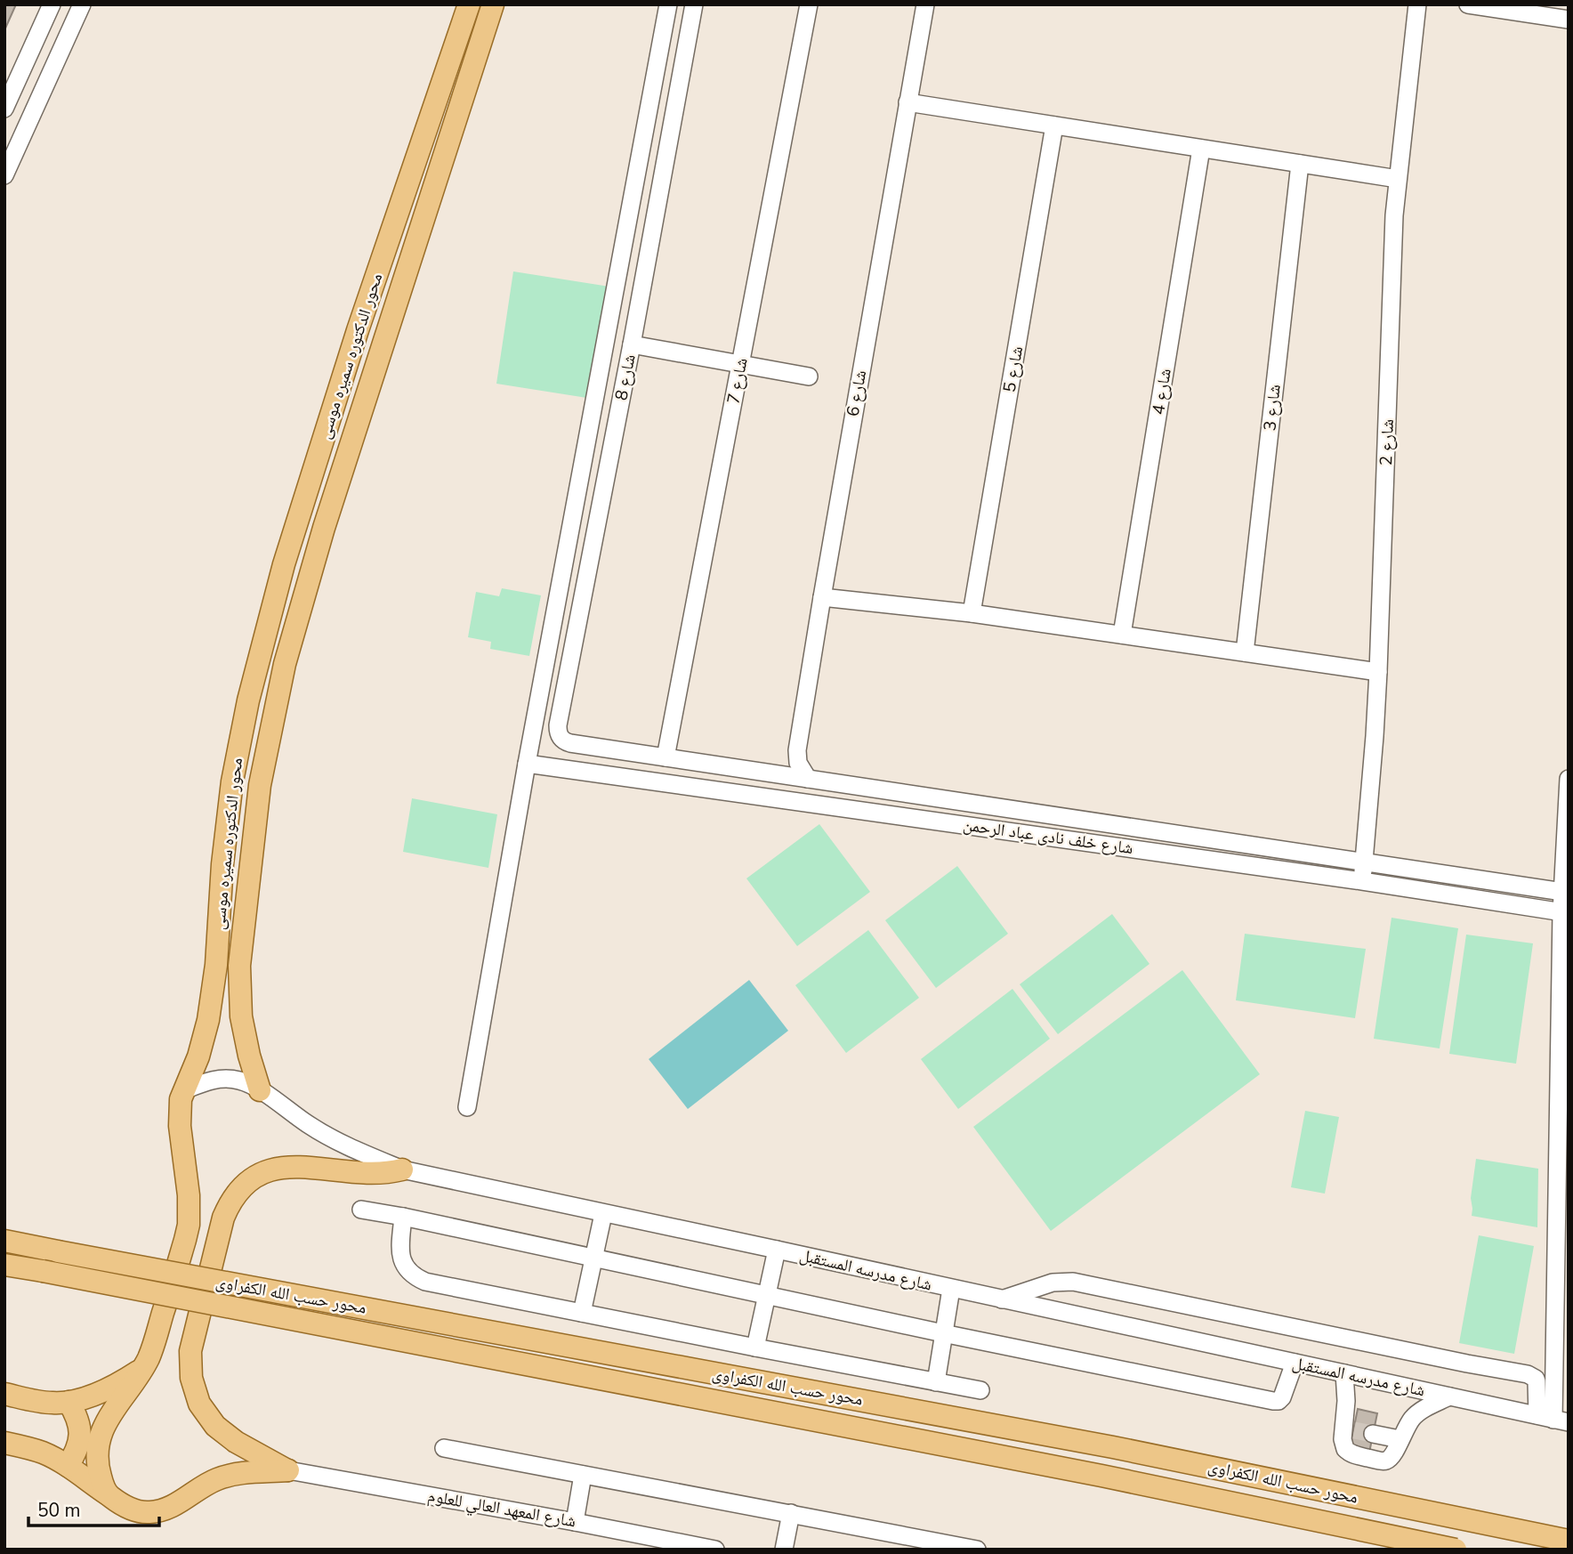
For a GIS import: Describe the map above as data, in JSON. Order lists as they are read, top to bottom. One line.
{"streets":{"main road":["محور الدكتوره سميره موسى","محور حسب الله الكفراوى"],"street":["شارع 5","شارع 8","شارع 7","شارع 4","شارع 6","شارع 3","شارع 2","شارع خلف نادى عباد الرحمن","شارع مدرسه المستقبل","شارع المعهد العالي للعلوم"]},"crossings":[["محور الدكتوره سميره موسى","شارع مدرسه المستقبل"],["شارع 8","شارع خلف نادى عباد الرحمن"],["شارع 7","شارع خلف نادى عباد الرحمن"],["شارع 6","شارع خلف نادى عباد الرحمن"],["شارع 2","شارع خلف نادى عباد الرحمن"]],"scale_bar":"50 m"}
